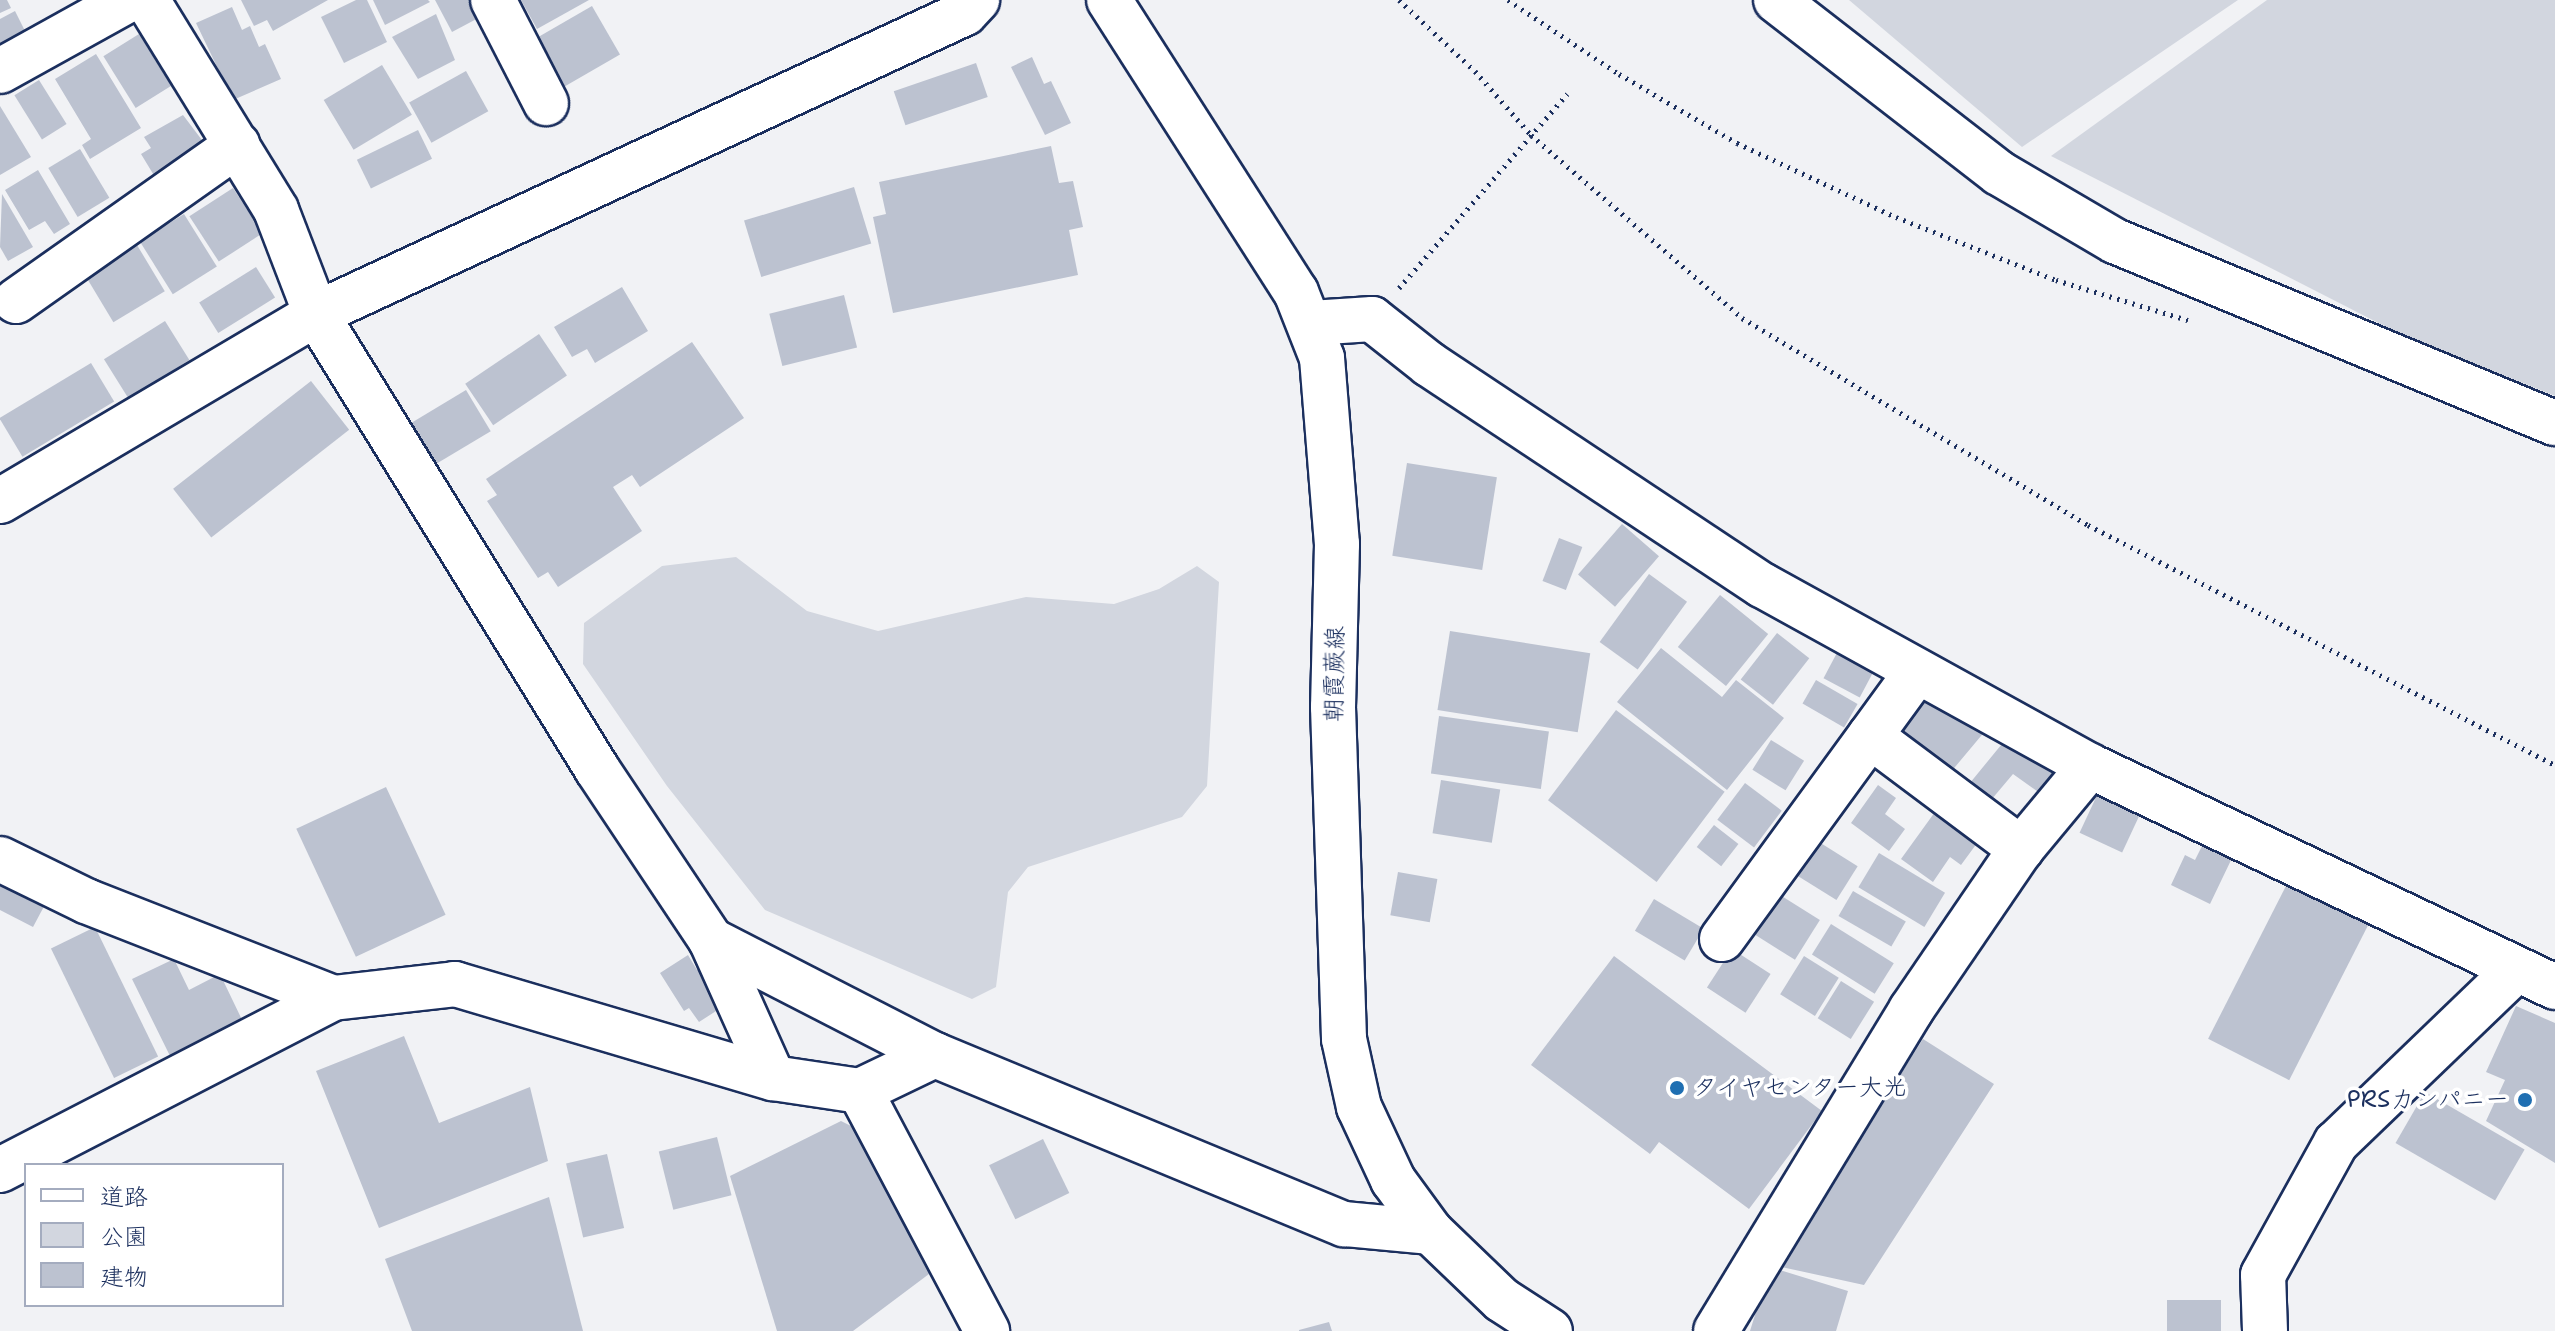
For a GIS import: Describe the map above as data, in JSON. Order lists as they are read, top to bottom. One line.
{"streets":{"street":["朝霞蕨線"]},"places":["タイヤセンター大光","PRSカンパニー"],"legend":["道路","公園","建物"]}
